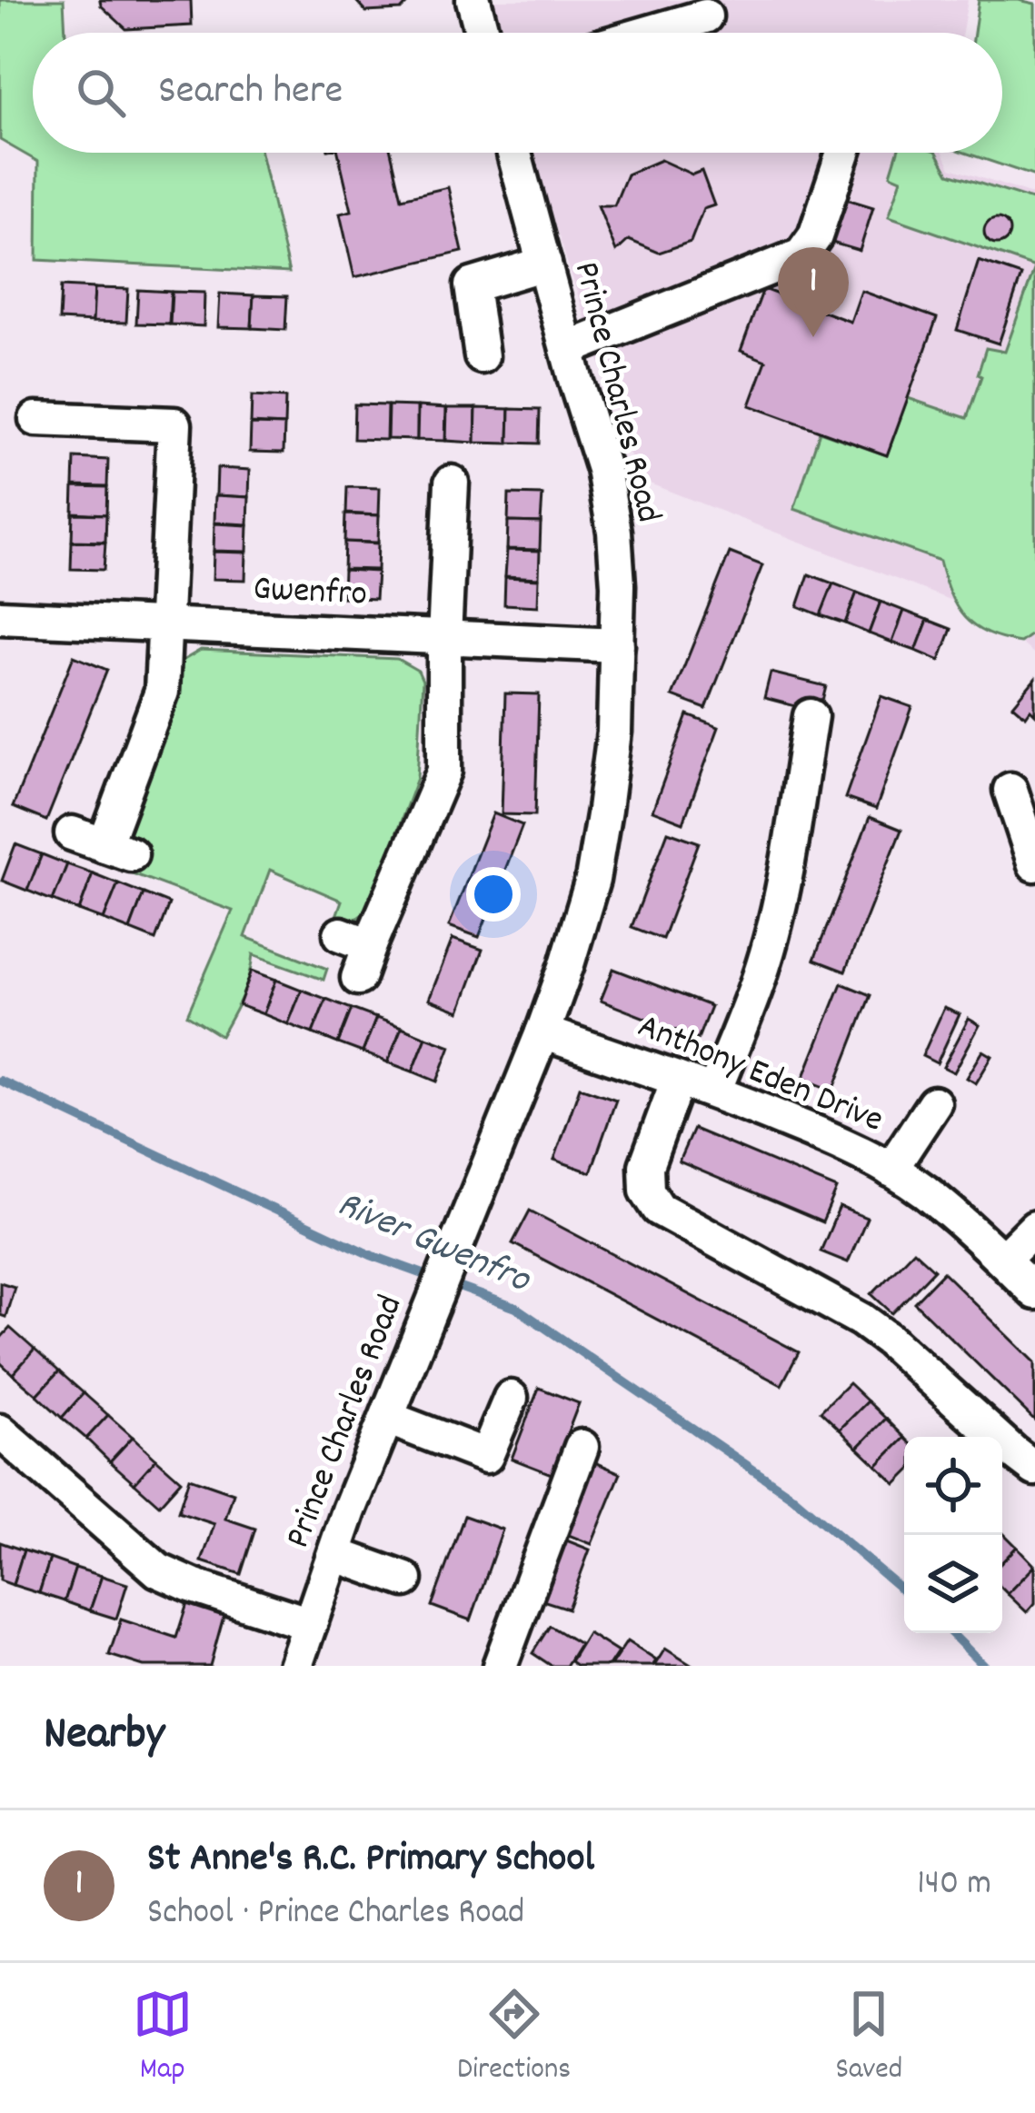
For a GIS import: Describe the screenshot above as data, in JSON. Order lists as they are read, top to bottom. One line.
{"streets":{"street":["Prince Charles Road","Gwenfro","Anthony Eden Drive"]},"crossings":[["Prince Charles Road","Gwenfro"],["Prince Charles Road","Anthony Eden Drive"]],"water":["River Gwenfro"],"page":{"search":"Search here","pins":"1","heading":"Nearby","list":[{"mark":"1","name":"St Anne's R.C. Primary School","note":"School · Prince Charles Road","value":"140 m"}],"nav":["Map","Directions","Saved"]}}
